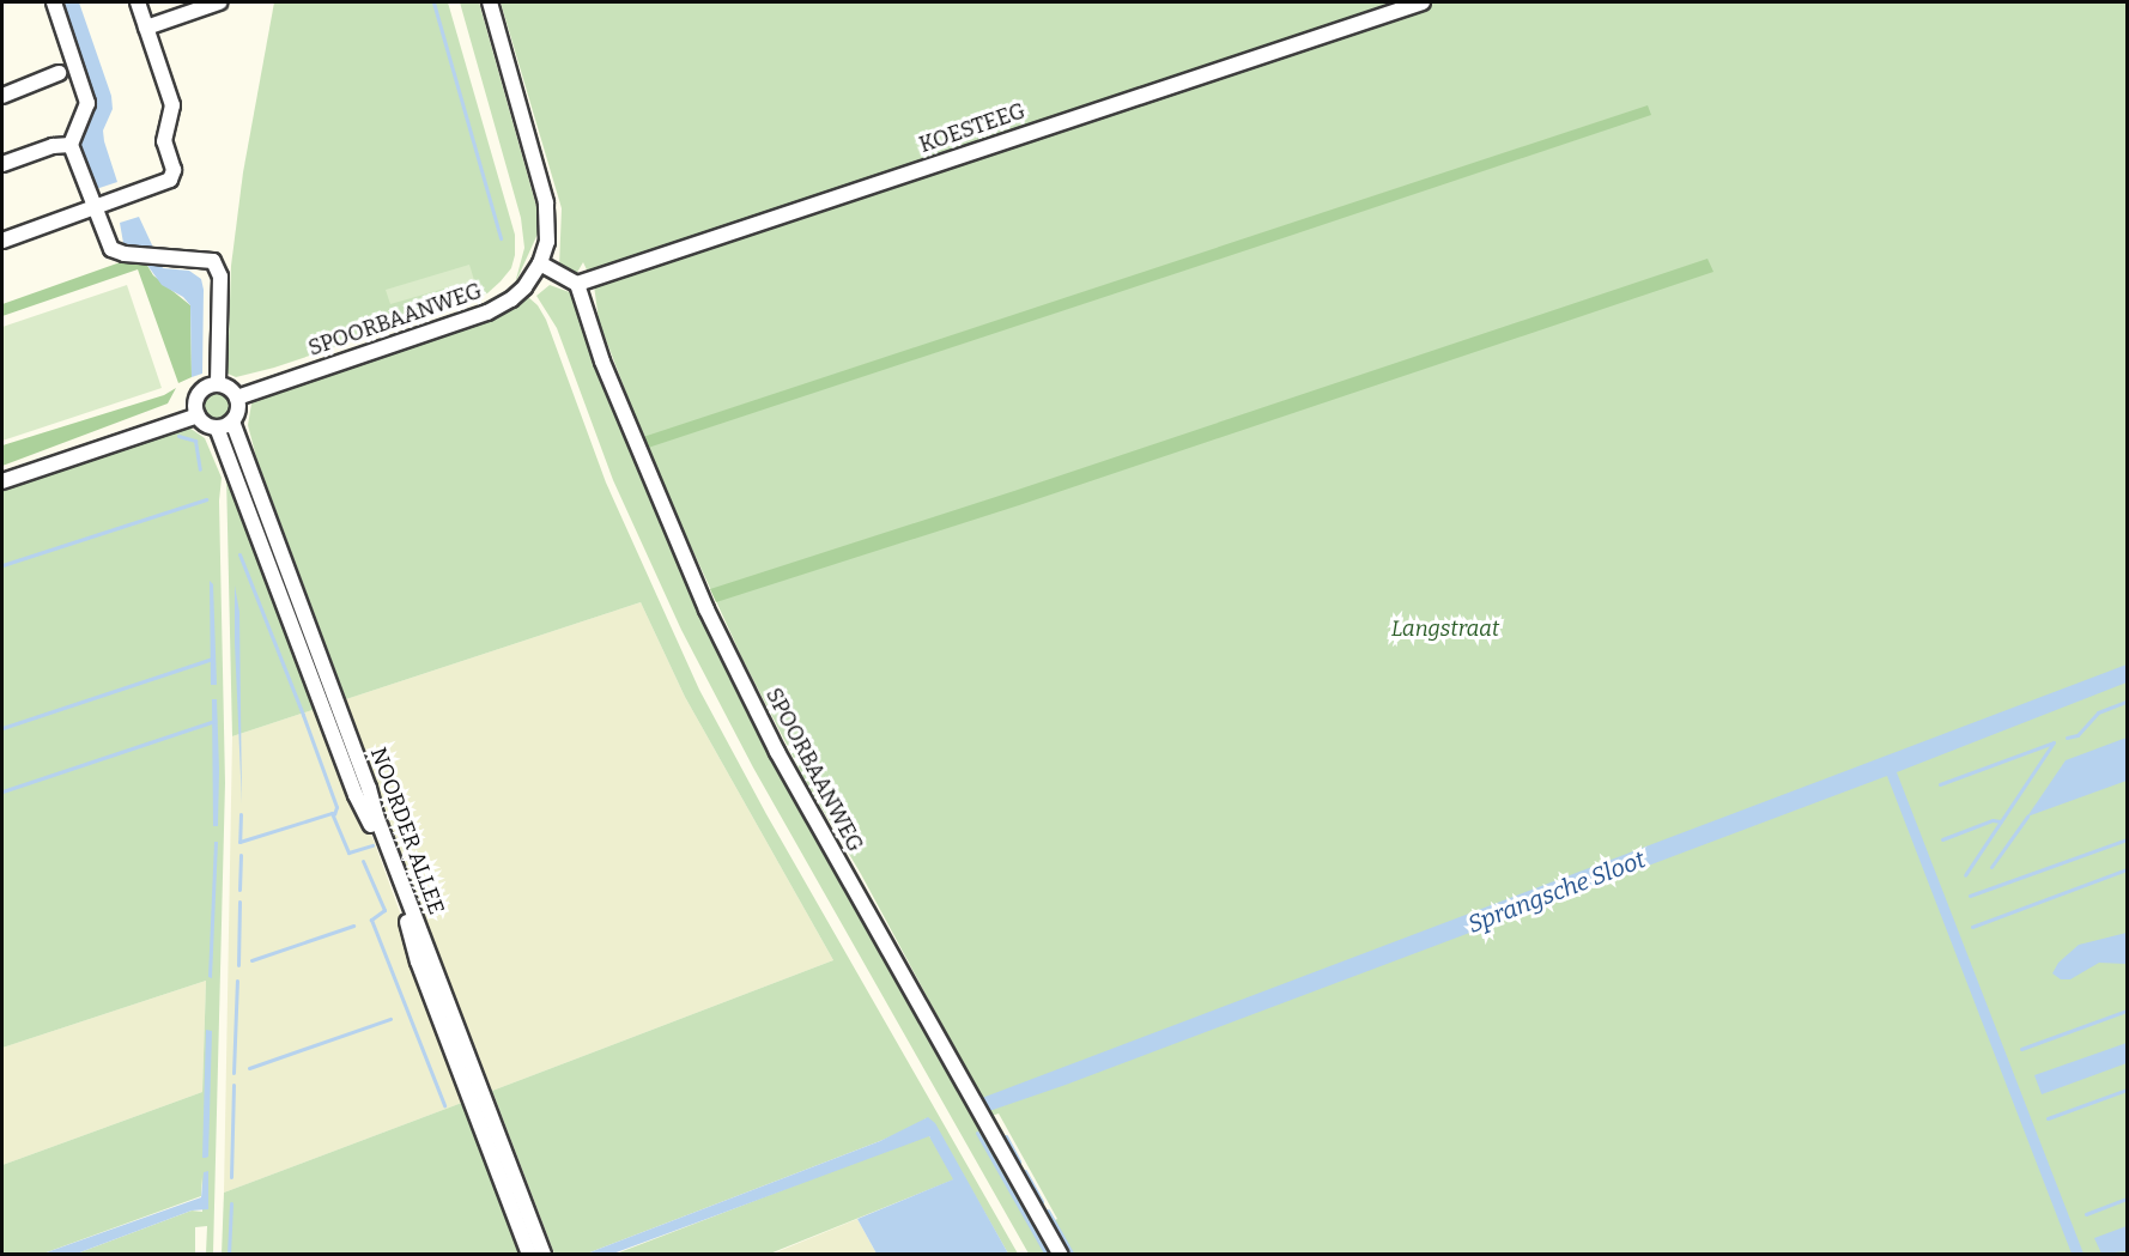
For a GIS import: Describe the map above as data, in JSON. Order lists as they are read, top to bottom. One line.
{"streets":{"street":["KOESTEEG","SPOORBAANWEG","NOORDER ALLEE"]},"crossings":[["KOESTEEG","SPOORBAANWEG"],["SPOORBAANWEG","NOORDER ALLEE"]],"water":["Sprangsche Sloot"],"parks":["Langstraat"]}
